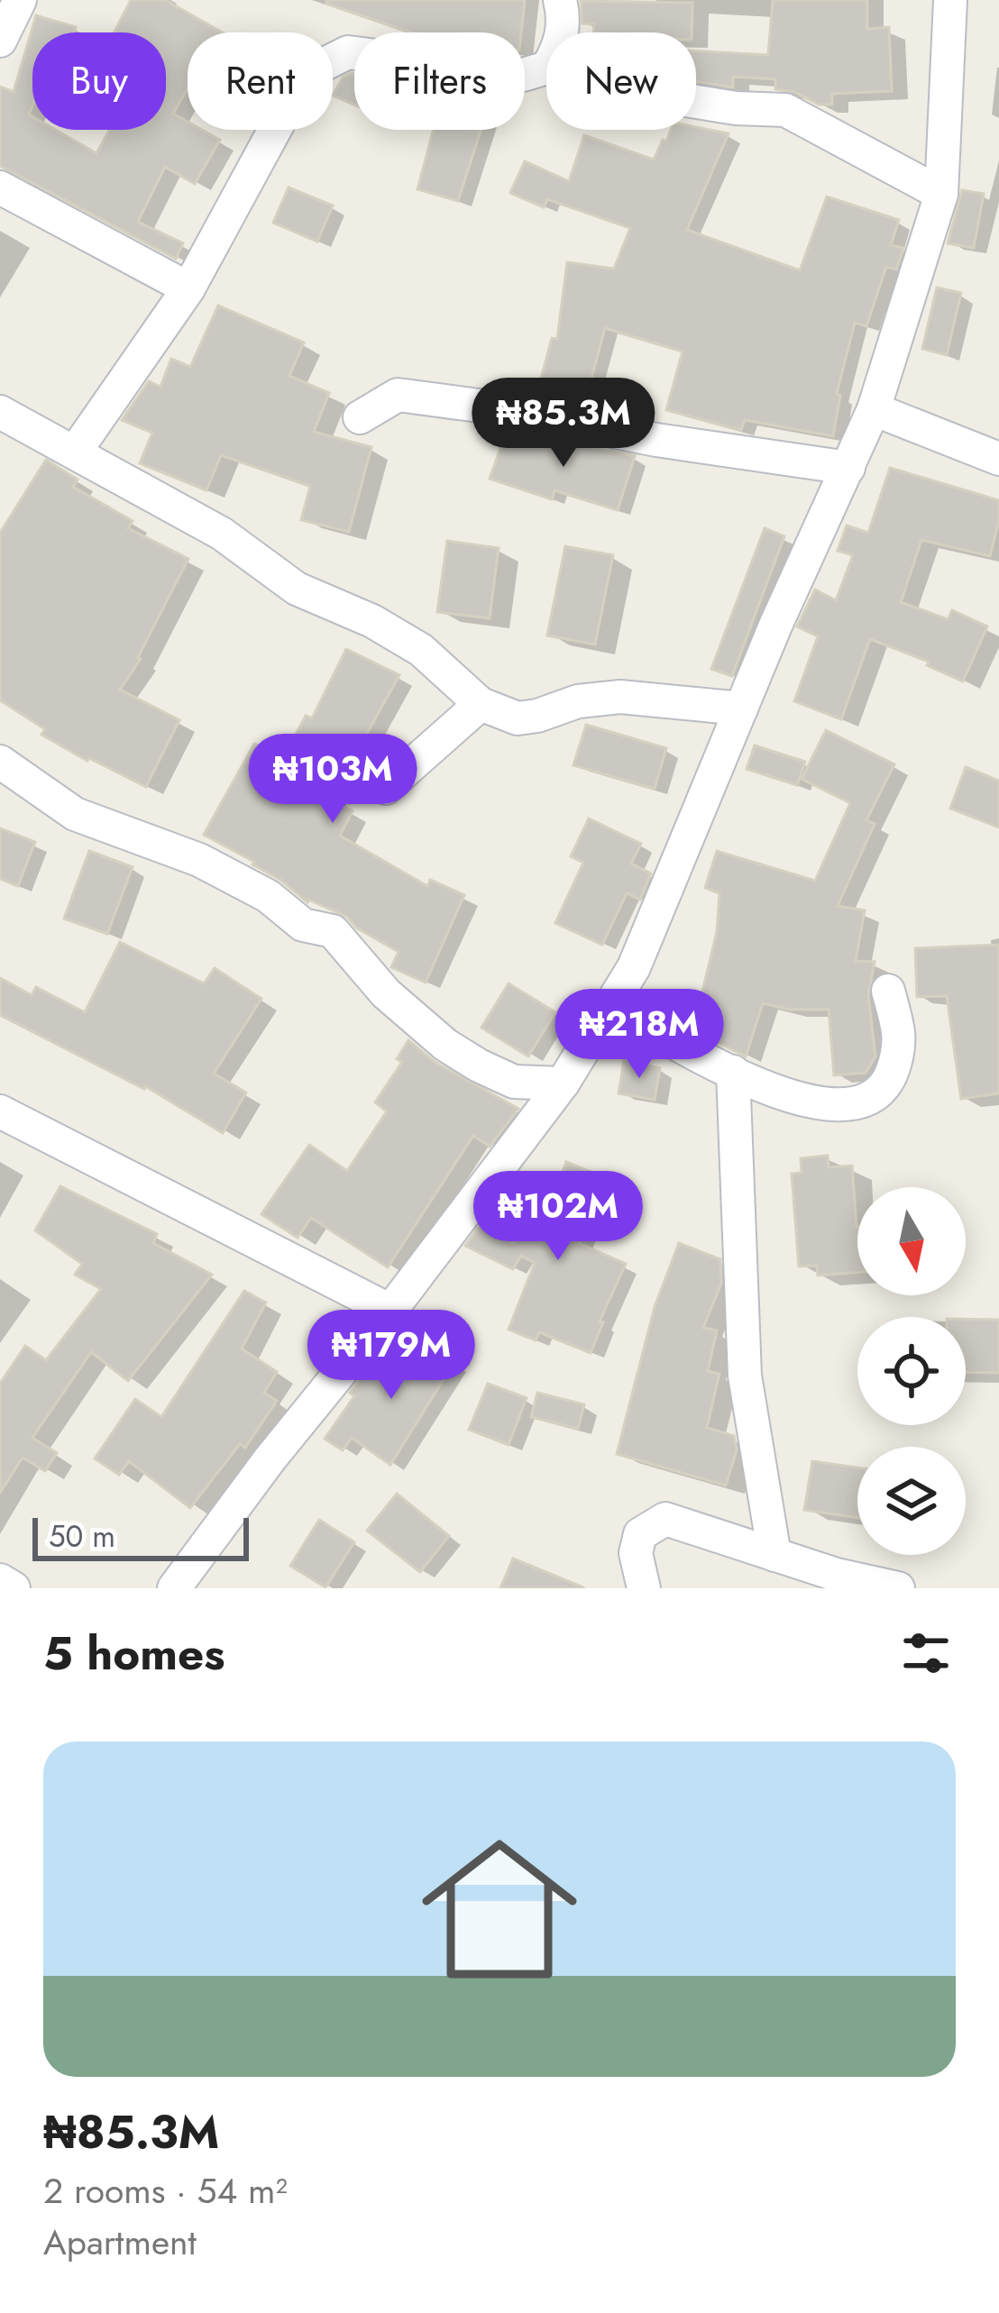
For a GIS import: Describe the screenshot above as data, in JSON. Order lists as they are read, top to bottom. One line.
{"scale_bar":"50 m","north":"bottom","page":{"chip":["Buy","Rent","Filters","New"],"price":["₦85.3M","₦103M","₦218M","₦102M","₦179M"],"scale":"50 m","heading":"5 homes","list":[{"name":"₦85.3M","note":"2 rooms · 54 m² · Apartment"}]}}
